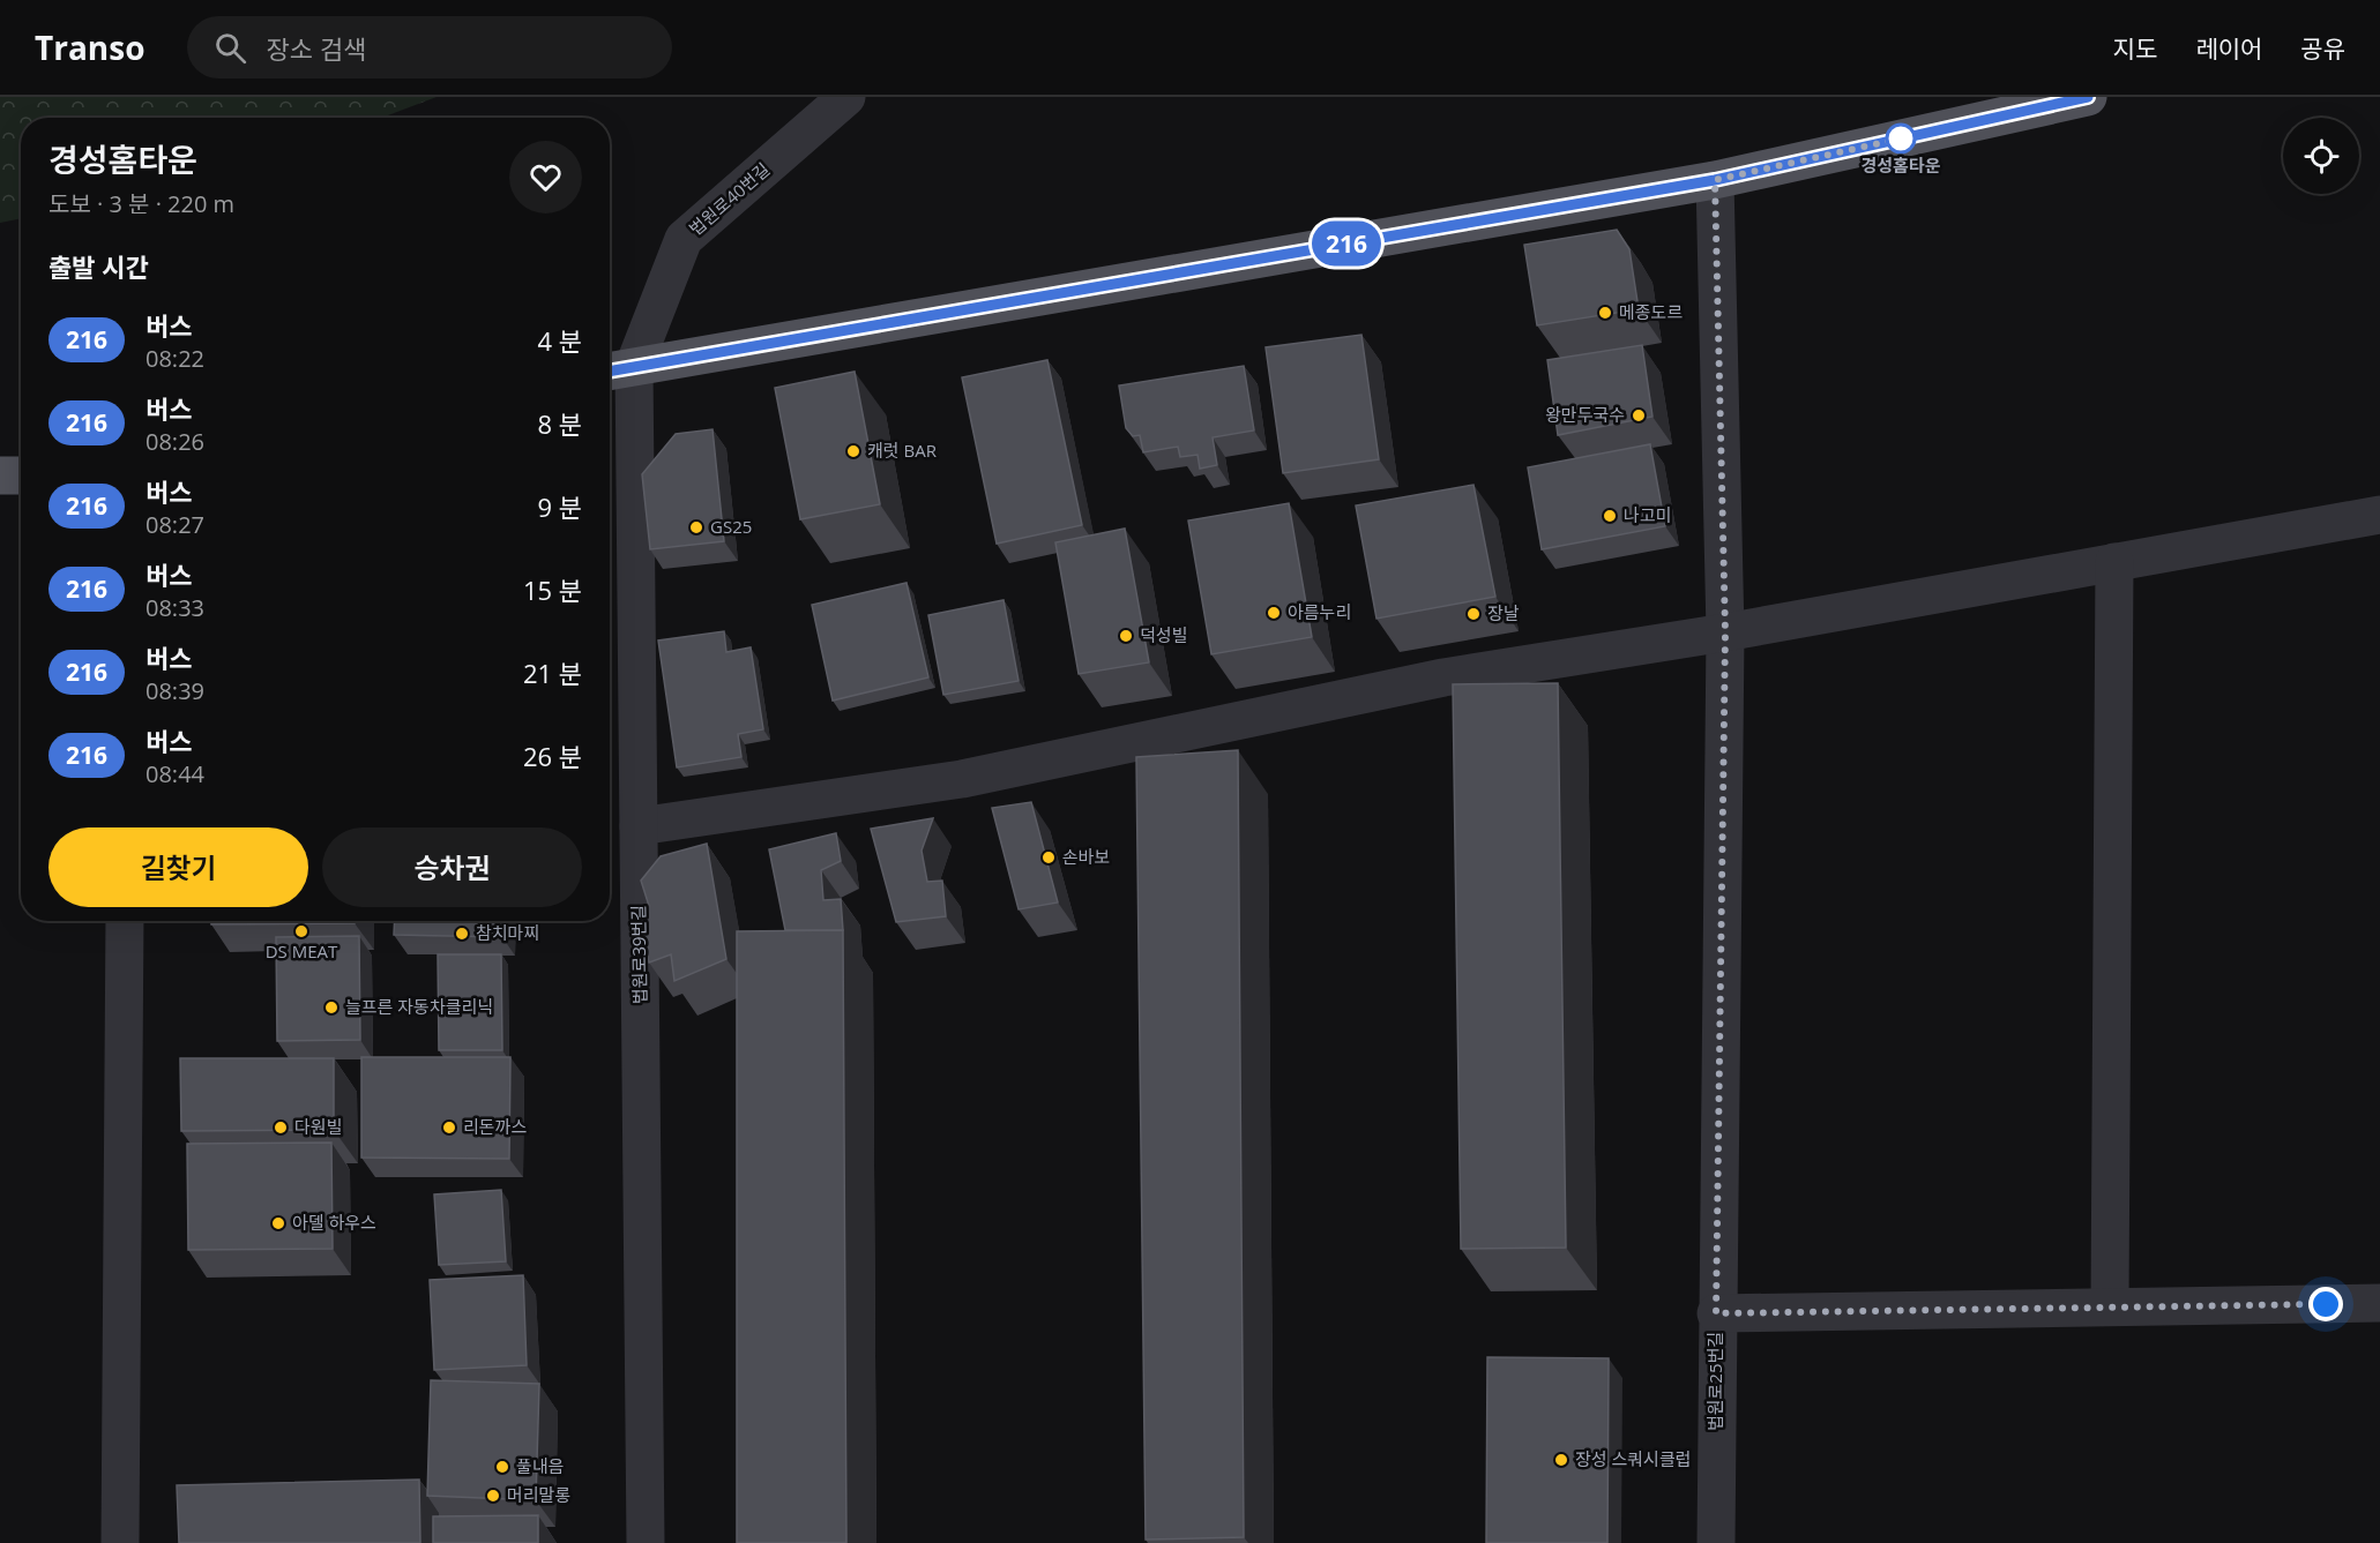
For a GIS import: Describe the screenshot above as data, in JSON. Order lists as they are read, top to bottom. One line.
{"streets":{"street":["법원로40번길","법원로39번길","법원로25번길"]},"crossings":[["법원로40번길","법원로39번길"]],"places":["경성홈타운","메종도르","왕만두국수","캐럿 BAR","나고미","GS25","아름누리","장날","덕성빌","손바보","DS MEAT","참치마찌","늘프른 자동차클리닉","다원빌","리돈까스","아델 하우스","장성 스쿼시클럽","풀내음","머리말롱"],"lines":["bus line 216"],"page":{"header":"Transo","search":"장소 검색","nav":["지도","레이어","공유"],"on_map":"216","heading":[["경성홈타운","도보 · 3 분 · 220 m"],"출발 시간"],"list":[{"mark":"216","name":"버스","note":"08:22","value":"4 분"},{"mark":"216","name":"버스","note":"08:26","value":"8 분"},{"mark":"216","name":"버스","note":"08:27","value":"9 분"},{"mark":"216","name":"버스","note":"08:33","value":"15 분"},{"mark":"216","name":"버스","note":"08:39","value":"21 분"},{"mark":"216","name":"버스","note":"08:44","value":"26 분"}],"buttons":["길찾기","승차권"]}}
